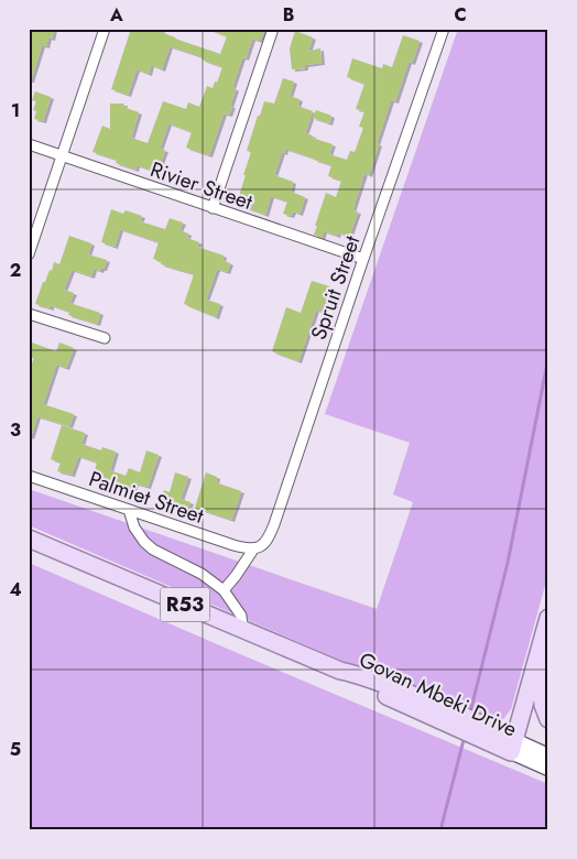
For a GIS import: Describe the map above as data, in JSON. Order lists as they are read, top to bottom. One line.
{"streets":{"main road":["R53","Govan Mbeki Drive"],"street":["Rivier Street","Spruit Street","Palmiet Street"]},"crossings":[["Rivier Street","Spruit Street"],["Spruit Street","Palmiet Street"]],"grid":{"columns":["A","B","C"],"rows":["1","2","3","4","5"]}}
